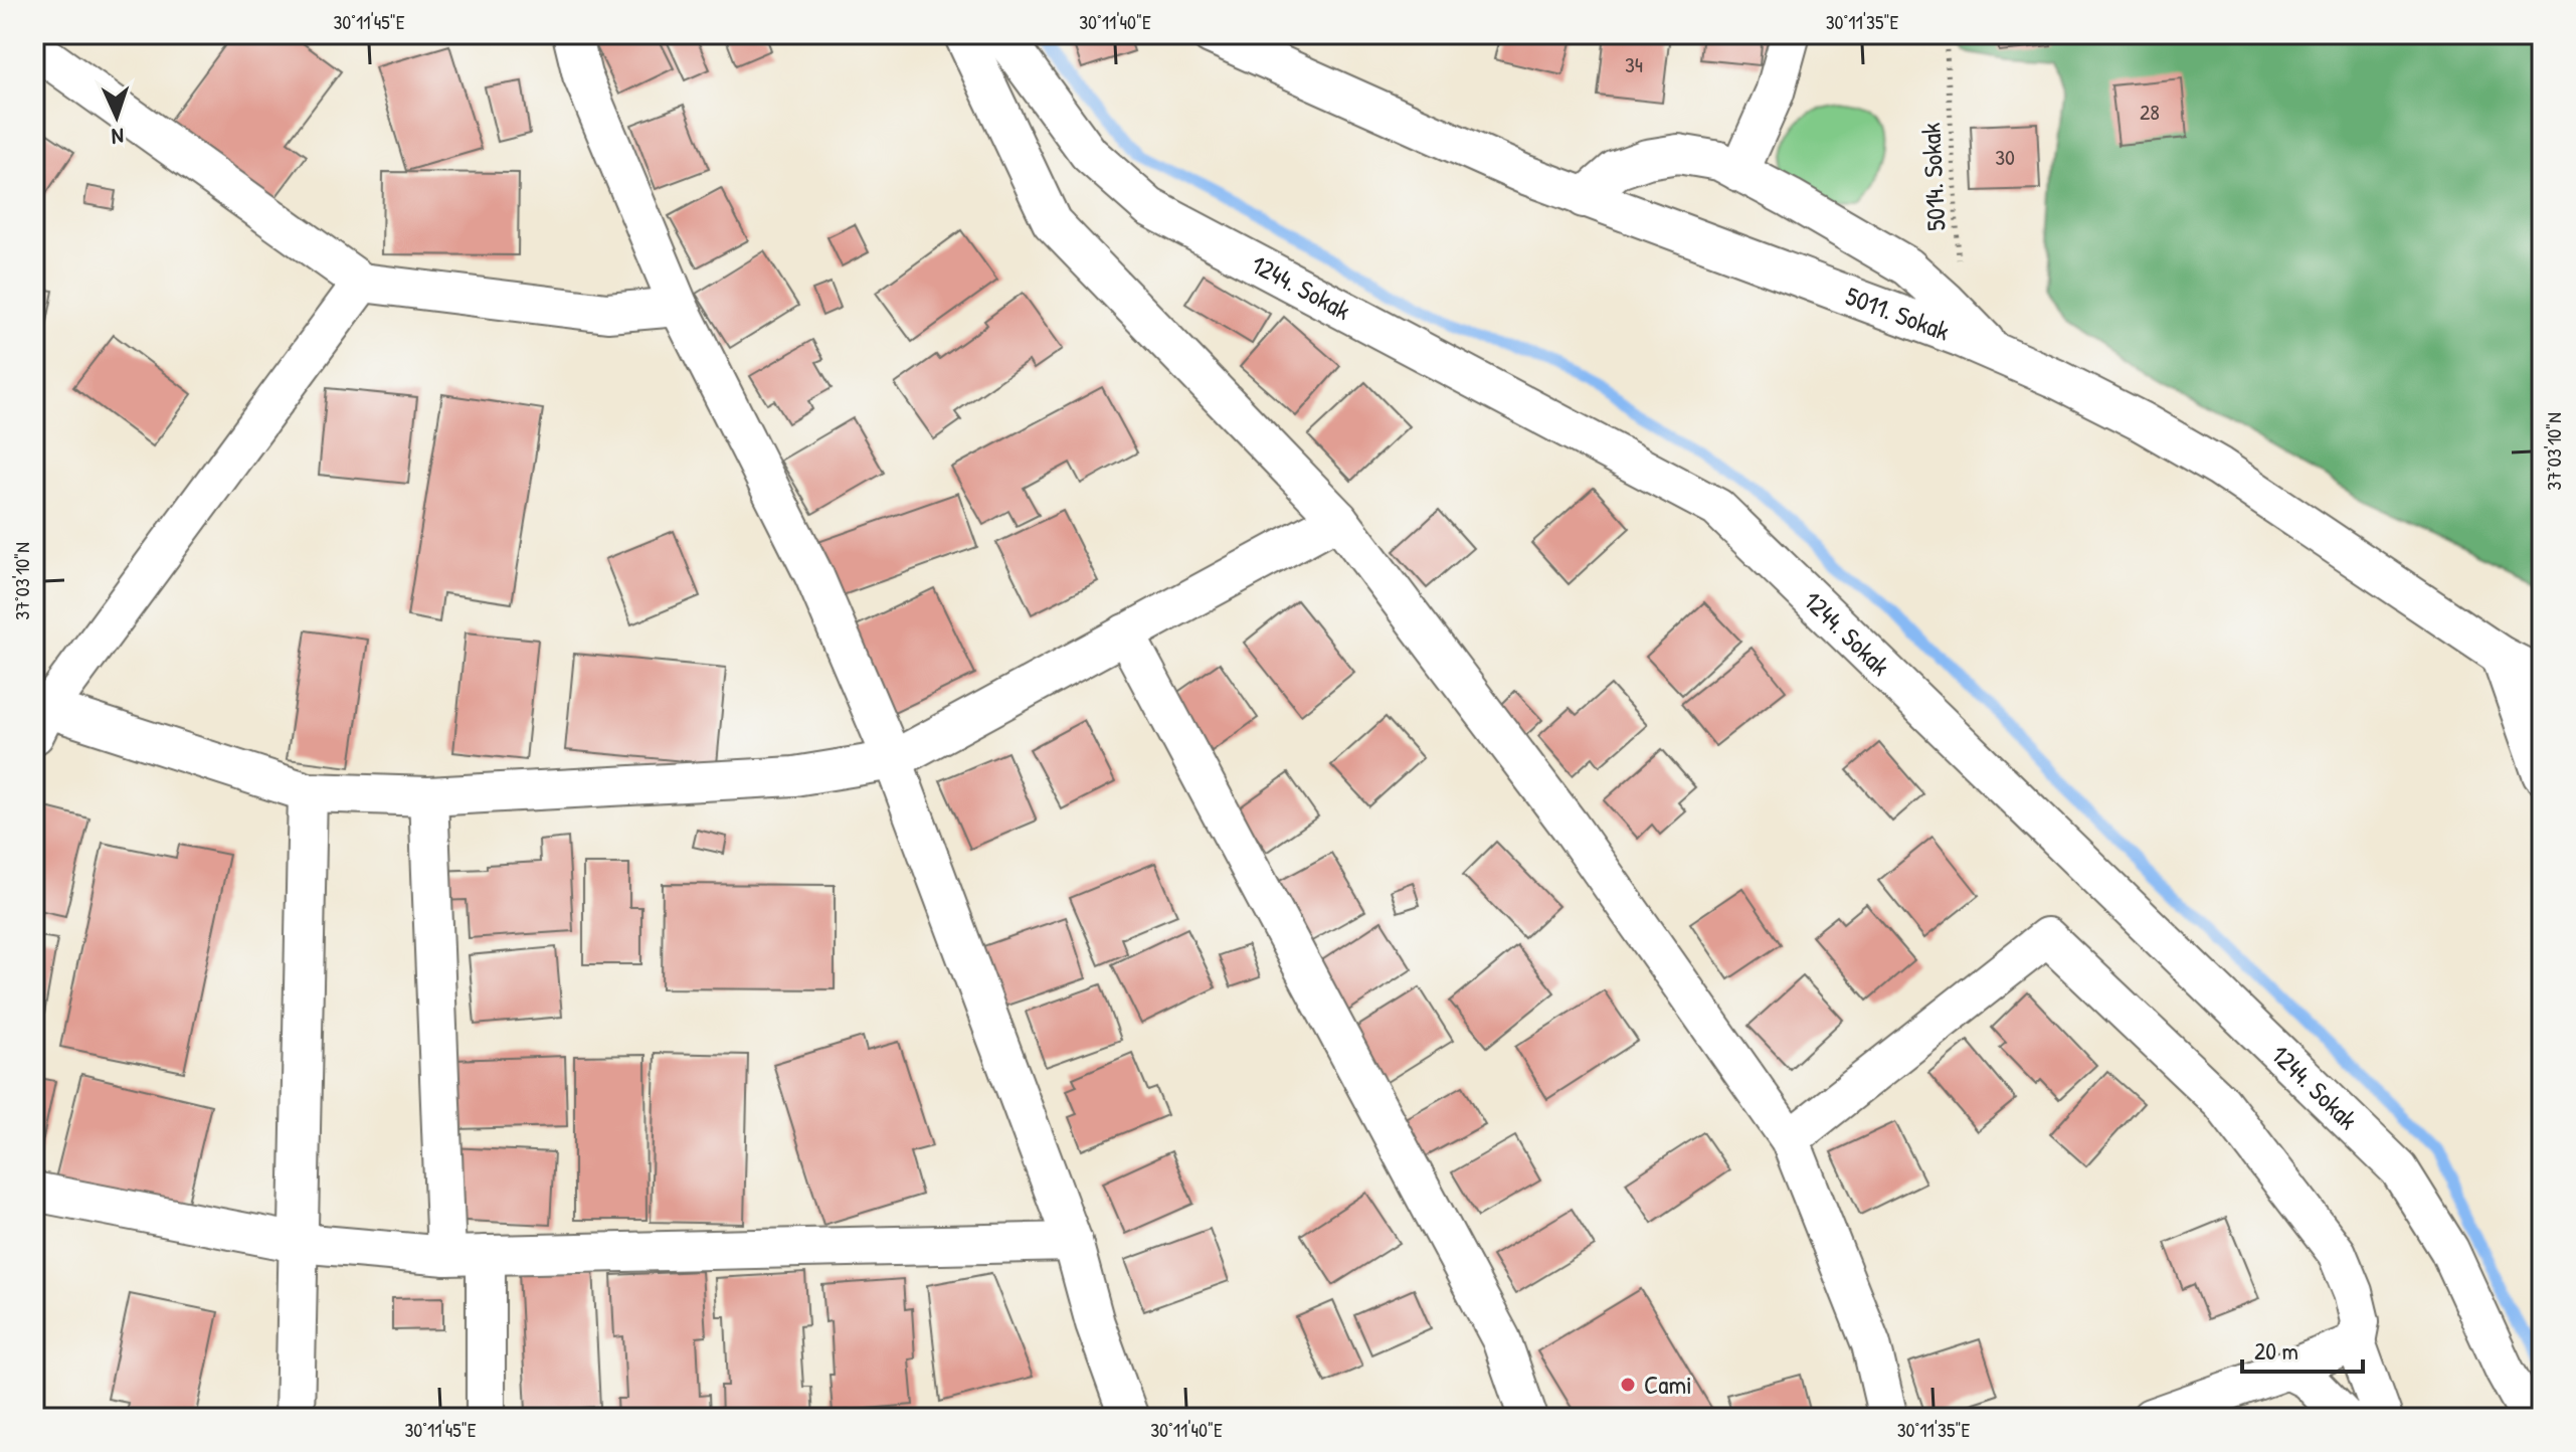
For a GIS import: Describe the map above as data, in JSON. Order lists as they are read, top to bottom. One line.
{"streets":{"street":["1244. Sokak","5011. Sokak"],"path":["5014. Sokak"]},"places":["Cami"],"house_numbers":["34","28","30"],"scale_bar":"20 m","north":"bottom","coordinates":["30°11'45\"E","30°11'40\"E","30°11'35\"E","37°03'10\"N"]}
